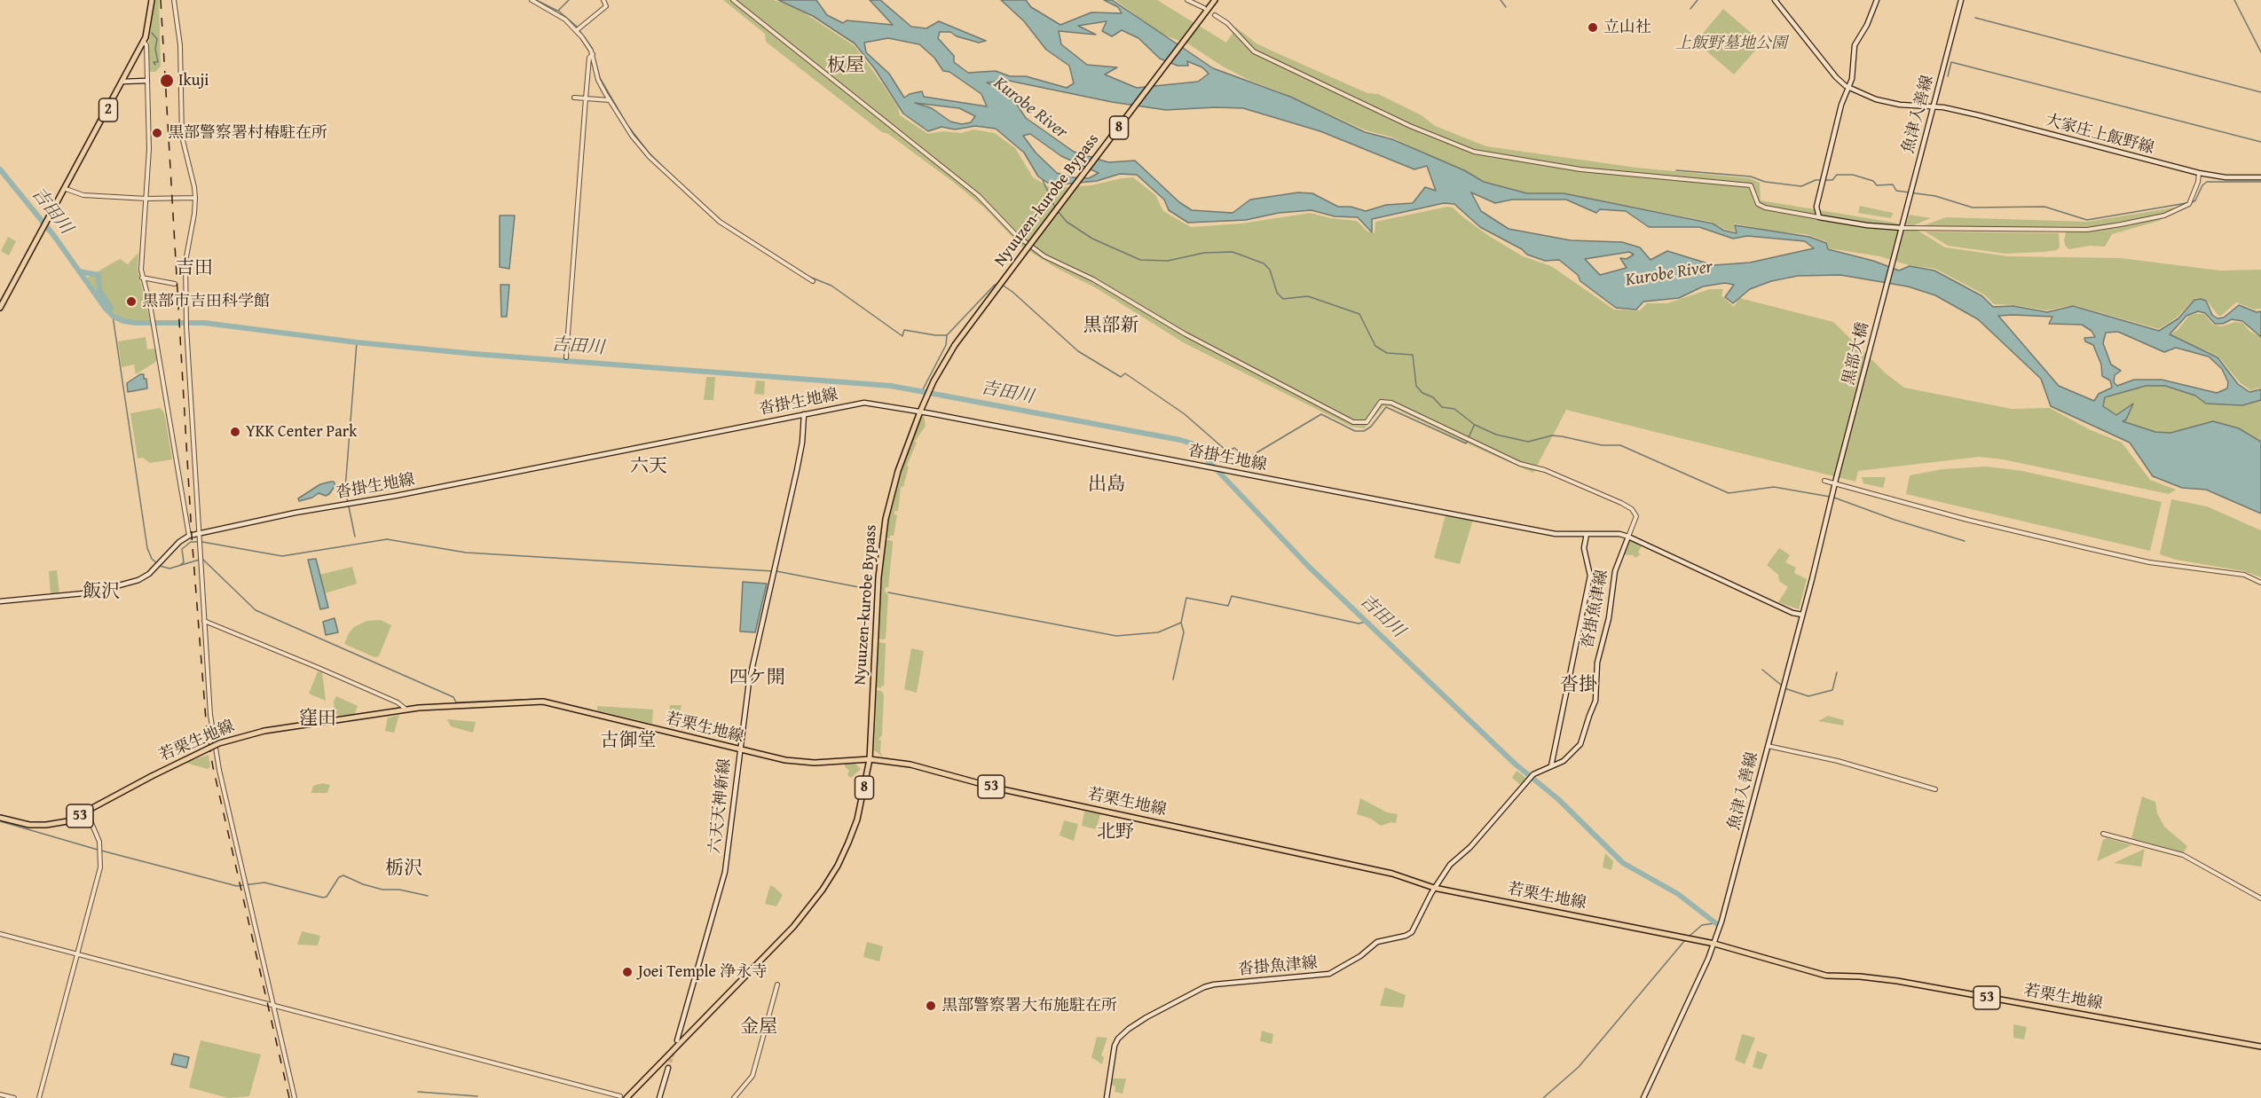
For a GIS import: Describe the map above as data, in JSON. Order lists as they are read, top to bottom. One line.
{"streets":{"main road":["2","魚津入善線","8","大家庄上飯野線","Nyuuzen-kurobe Bypass","黒部大橋","沓掛生地線","沓掛魚津線","若栗生地線","53","六天天神新線"]},"crossings":[["魚津入善線","大家庄上飯野線"],["魚津入善線","黒部大橋"],["魚津入善線","若栗生地線"],["Nyuuzen-kurobe Bypass","沓掛生地線"],["Nyuuzen-kurobe Bypass","若栗生地線"],["沓掛生地線","沓掛魚津線"],["沓掛生地線","六天天神新線"],["沓掛魚津線","若栗生地線"],["若栗生地線","六天天神新線"]],"districts":["板屋","吉田","黒部新","六天","出島","飯沢","四ケ開","沓掛","窪田","古御堂","北野","栃沢","金屋"],"water":["Kurobe River","吉田川"],"parks":["上飯野墓地公園"],"places":["立山社","Ikuji","黒部警察署村椿駐在所","黒部市吉田科学館","YKK Center Park","Joei Temple 浄永寺","黒部警察署大布施駐在所"]}
